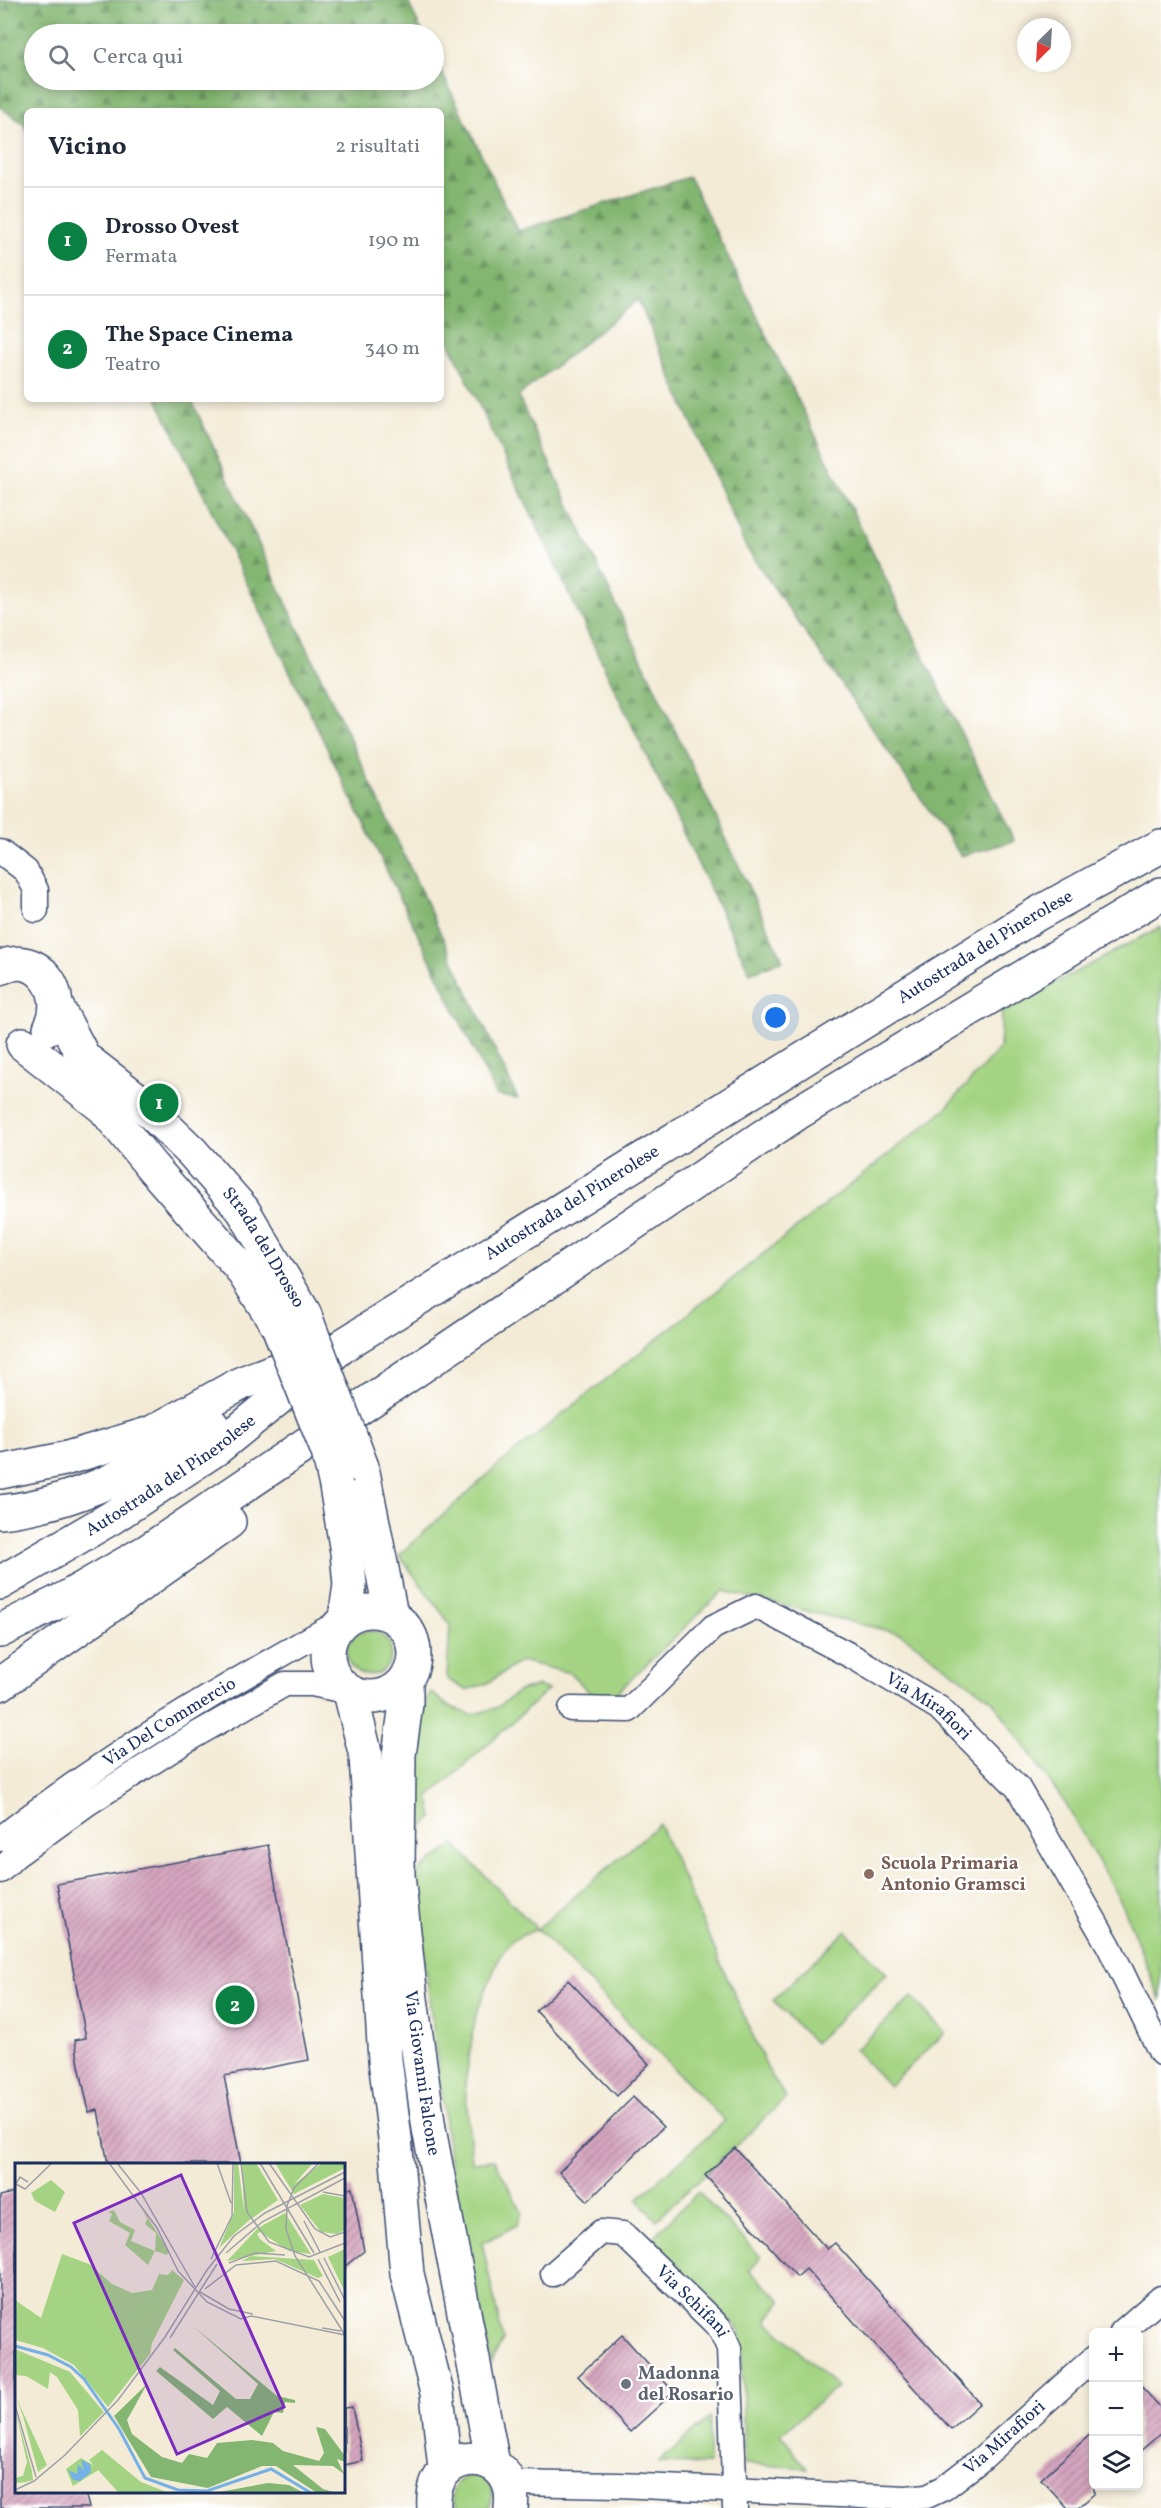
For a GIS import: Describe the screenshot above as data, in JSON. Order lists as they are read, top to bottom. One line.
{"streets":{"main road":["Autostrada del Pinerolese","Strada del Drosso","Via Giovanni Falcone"],"street":["Via Mirafiori","Via Del Commercio","Via Schifani"]},"crossings":[["Strada del Drosso","Via Del Commercio"],["Strada del Drosso","Via Giovanni Falcone"],["Via Mirafiori","Via Giovanni Falcone"],["Via Mirafiori","Via Schifani"],["Via Del Commercio","Via Giovanni Falcone"]],"places":["Scuola Primaria Antonio Gramsci","Madonna del Rosario"],"north":"bottom left","page":{"search":"Cerca qui","heading":["Vicino","2 risultati"],"list":[{"mark":"1","name":"Drosso Ovest","note":"Fermata","value":"190 m"},{"mark":"2","name":"The Space Cinema","note":"Teatro","value":"340 m"}],"pins":["1","2"],"map_buttons":["+","−"]}}
